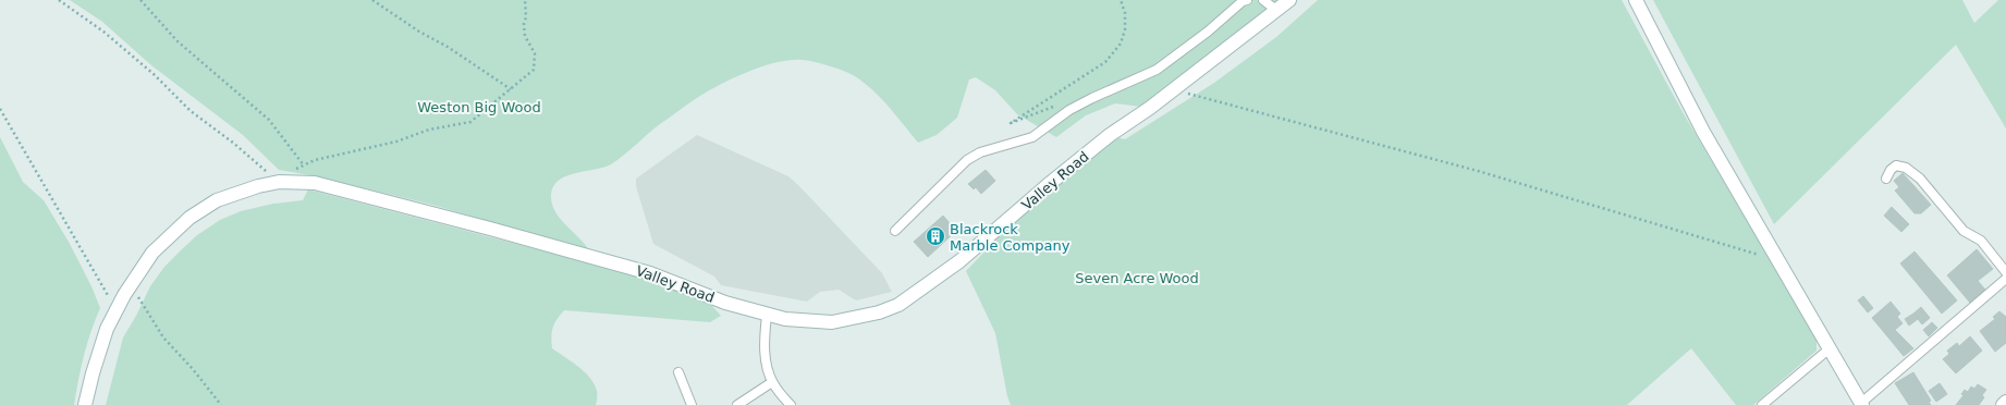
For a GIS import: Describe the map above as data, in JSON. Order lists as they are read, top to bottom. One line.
{"streets":{"street":["Valley Road"]},"parks":["Weston Big Wood","Seven Acre Wood"],"places":{"building":["Blackrock Marble Company"]}}
